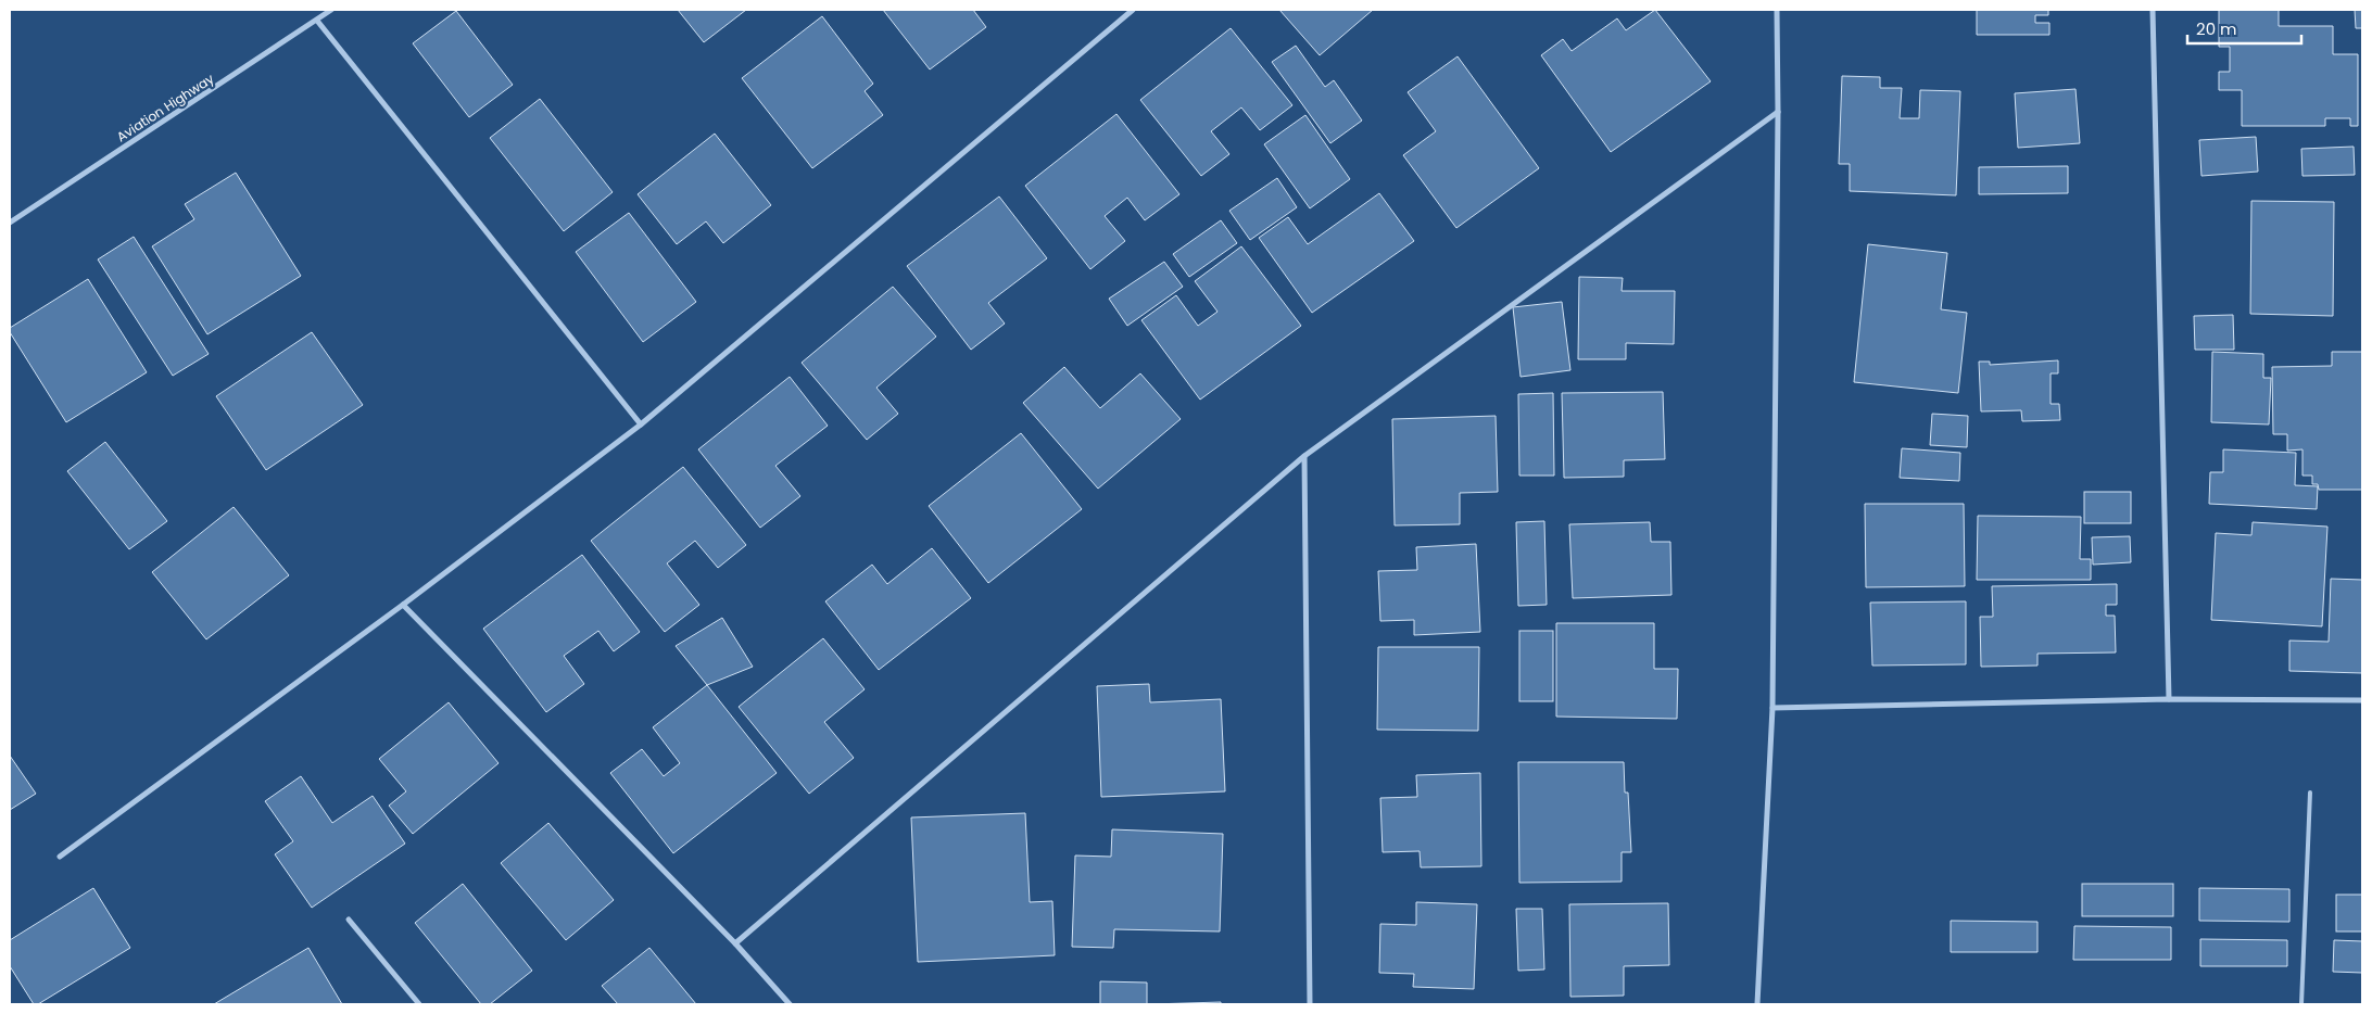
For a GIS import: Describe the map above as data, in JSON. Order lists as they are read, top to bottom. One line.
{"streets":{"street":["Aviation Highway"]},"scale_bar":"20 m"}
